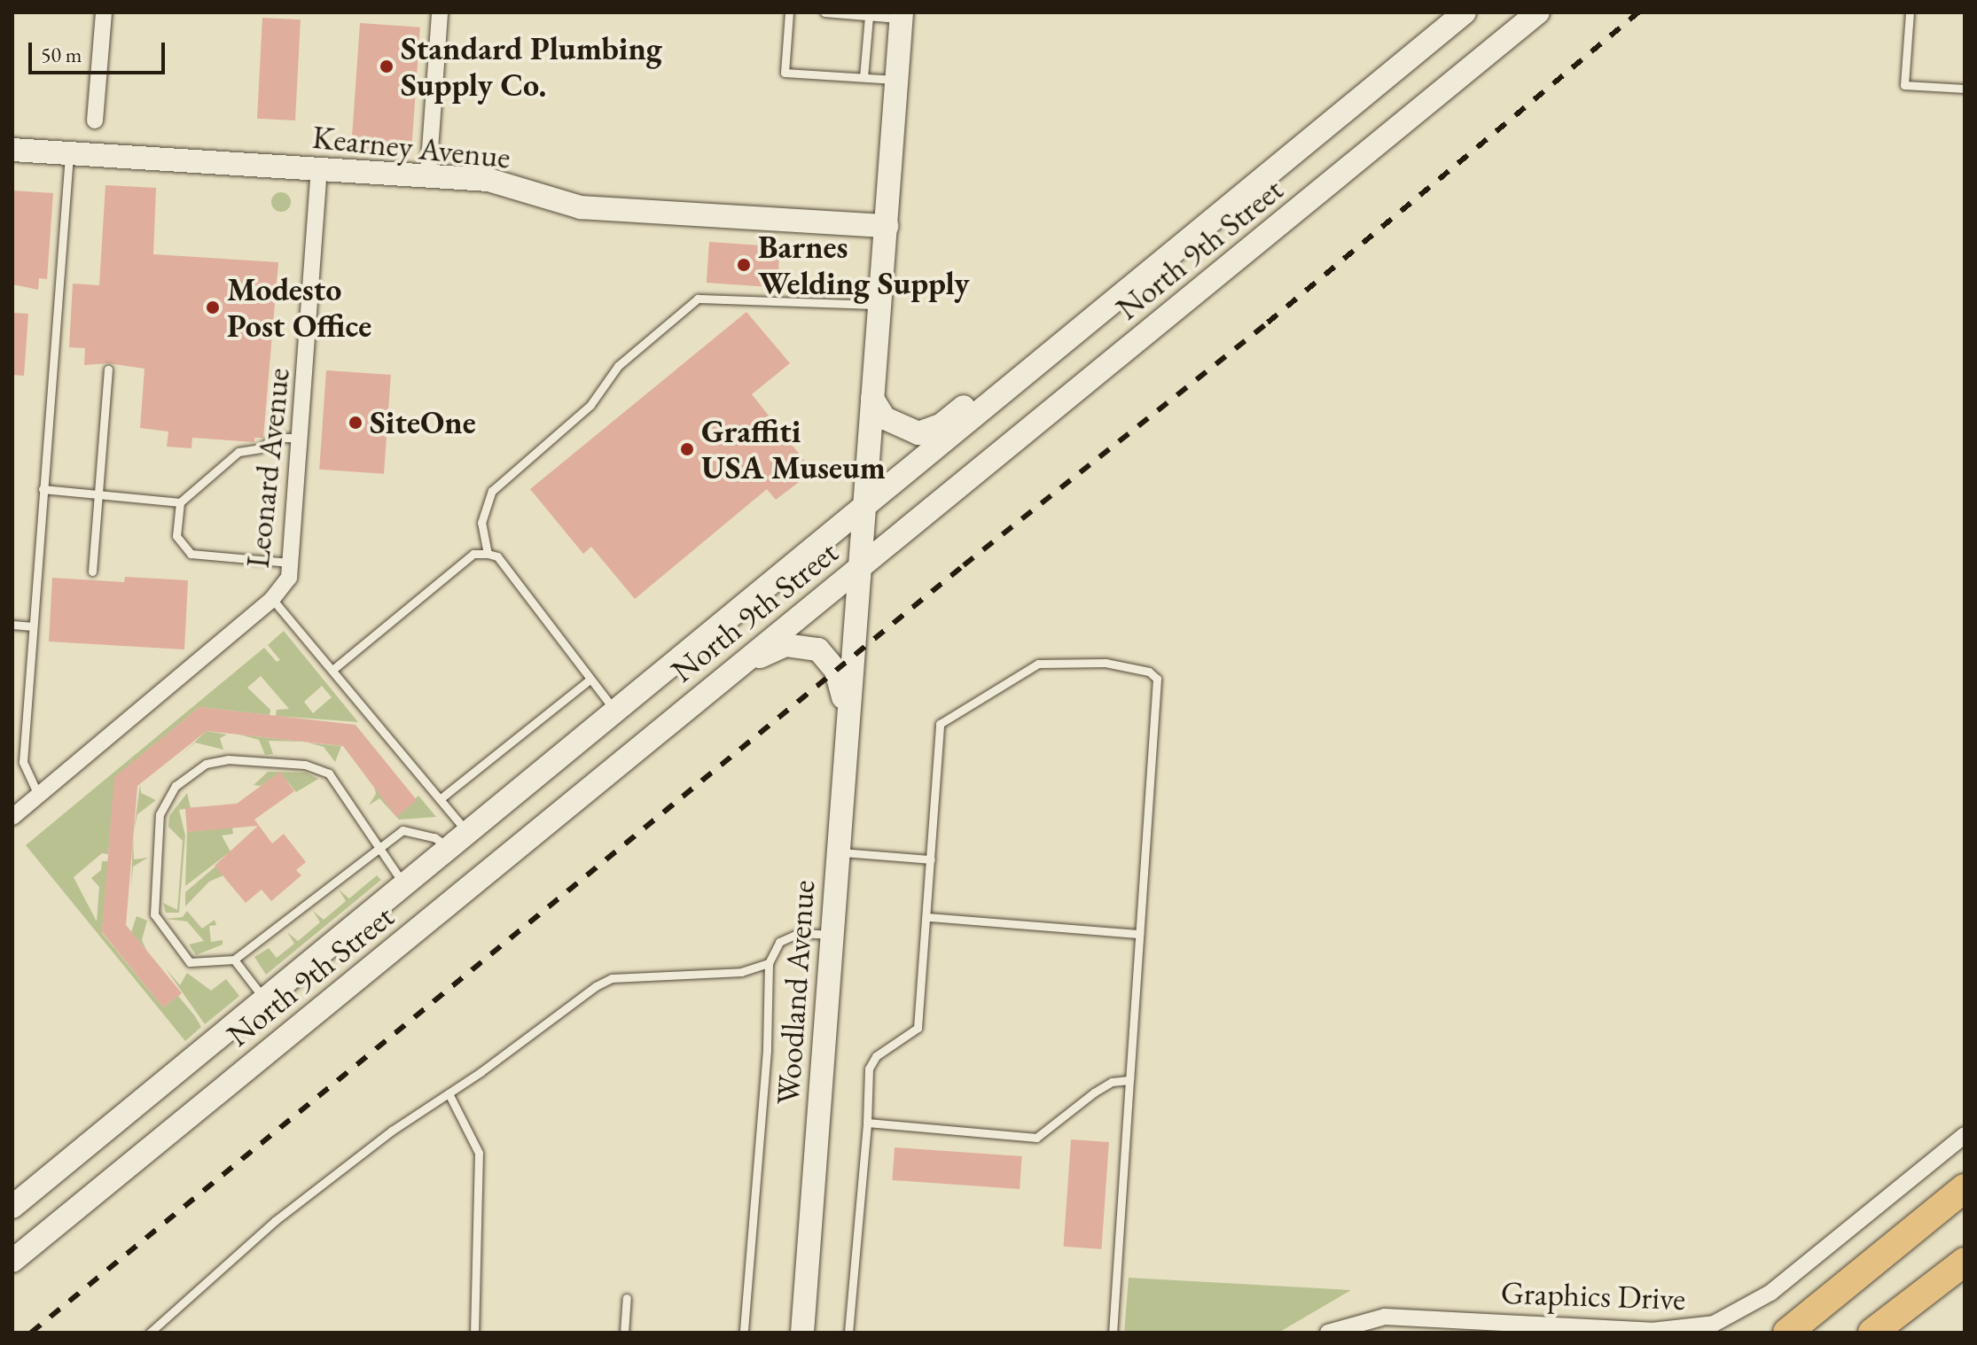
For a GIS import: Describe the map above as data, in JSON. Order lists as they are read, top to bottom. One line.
{"streets":{"street":["Kearney Avenue","North 9th Street","Leonard Avenue","Woodland Avenue","Graphics Drive"]},"crossings":[["Kearney Avenue","Leonard Avenue"],["Kearney Avenue","Woodland Avenue"],["North 9th Street","Woodland Avenue"]],"places":["Standard Plumbing Supply Co.","Barnes Welding Supply","Modesto Post Office","SiteOne","Graffiti USA Museum"],"scale_bar":"50 m"}
